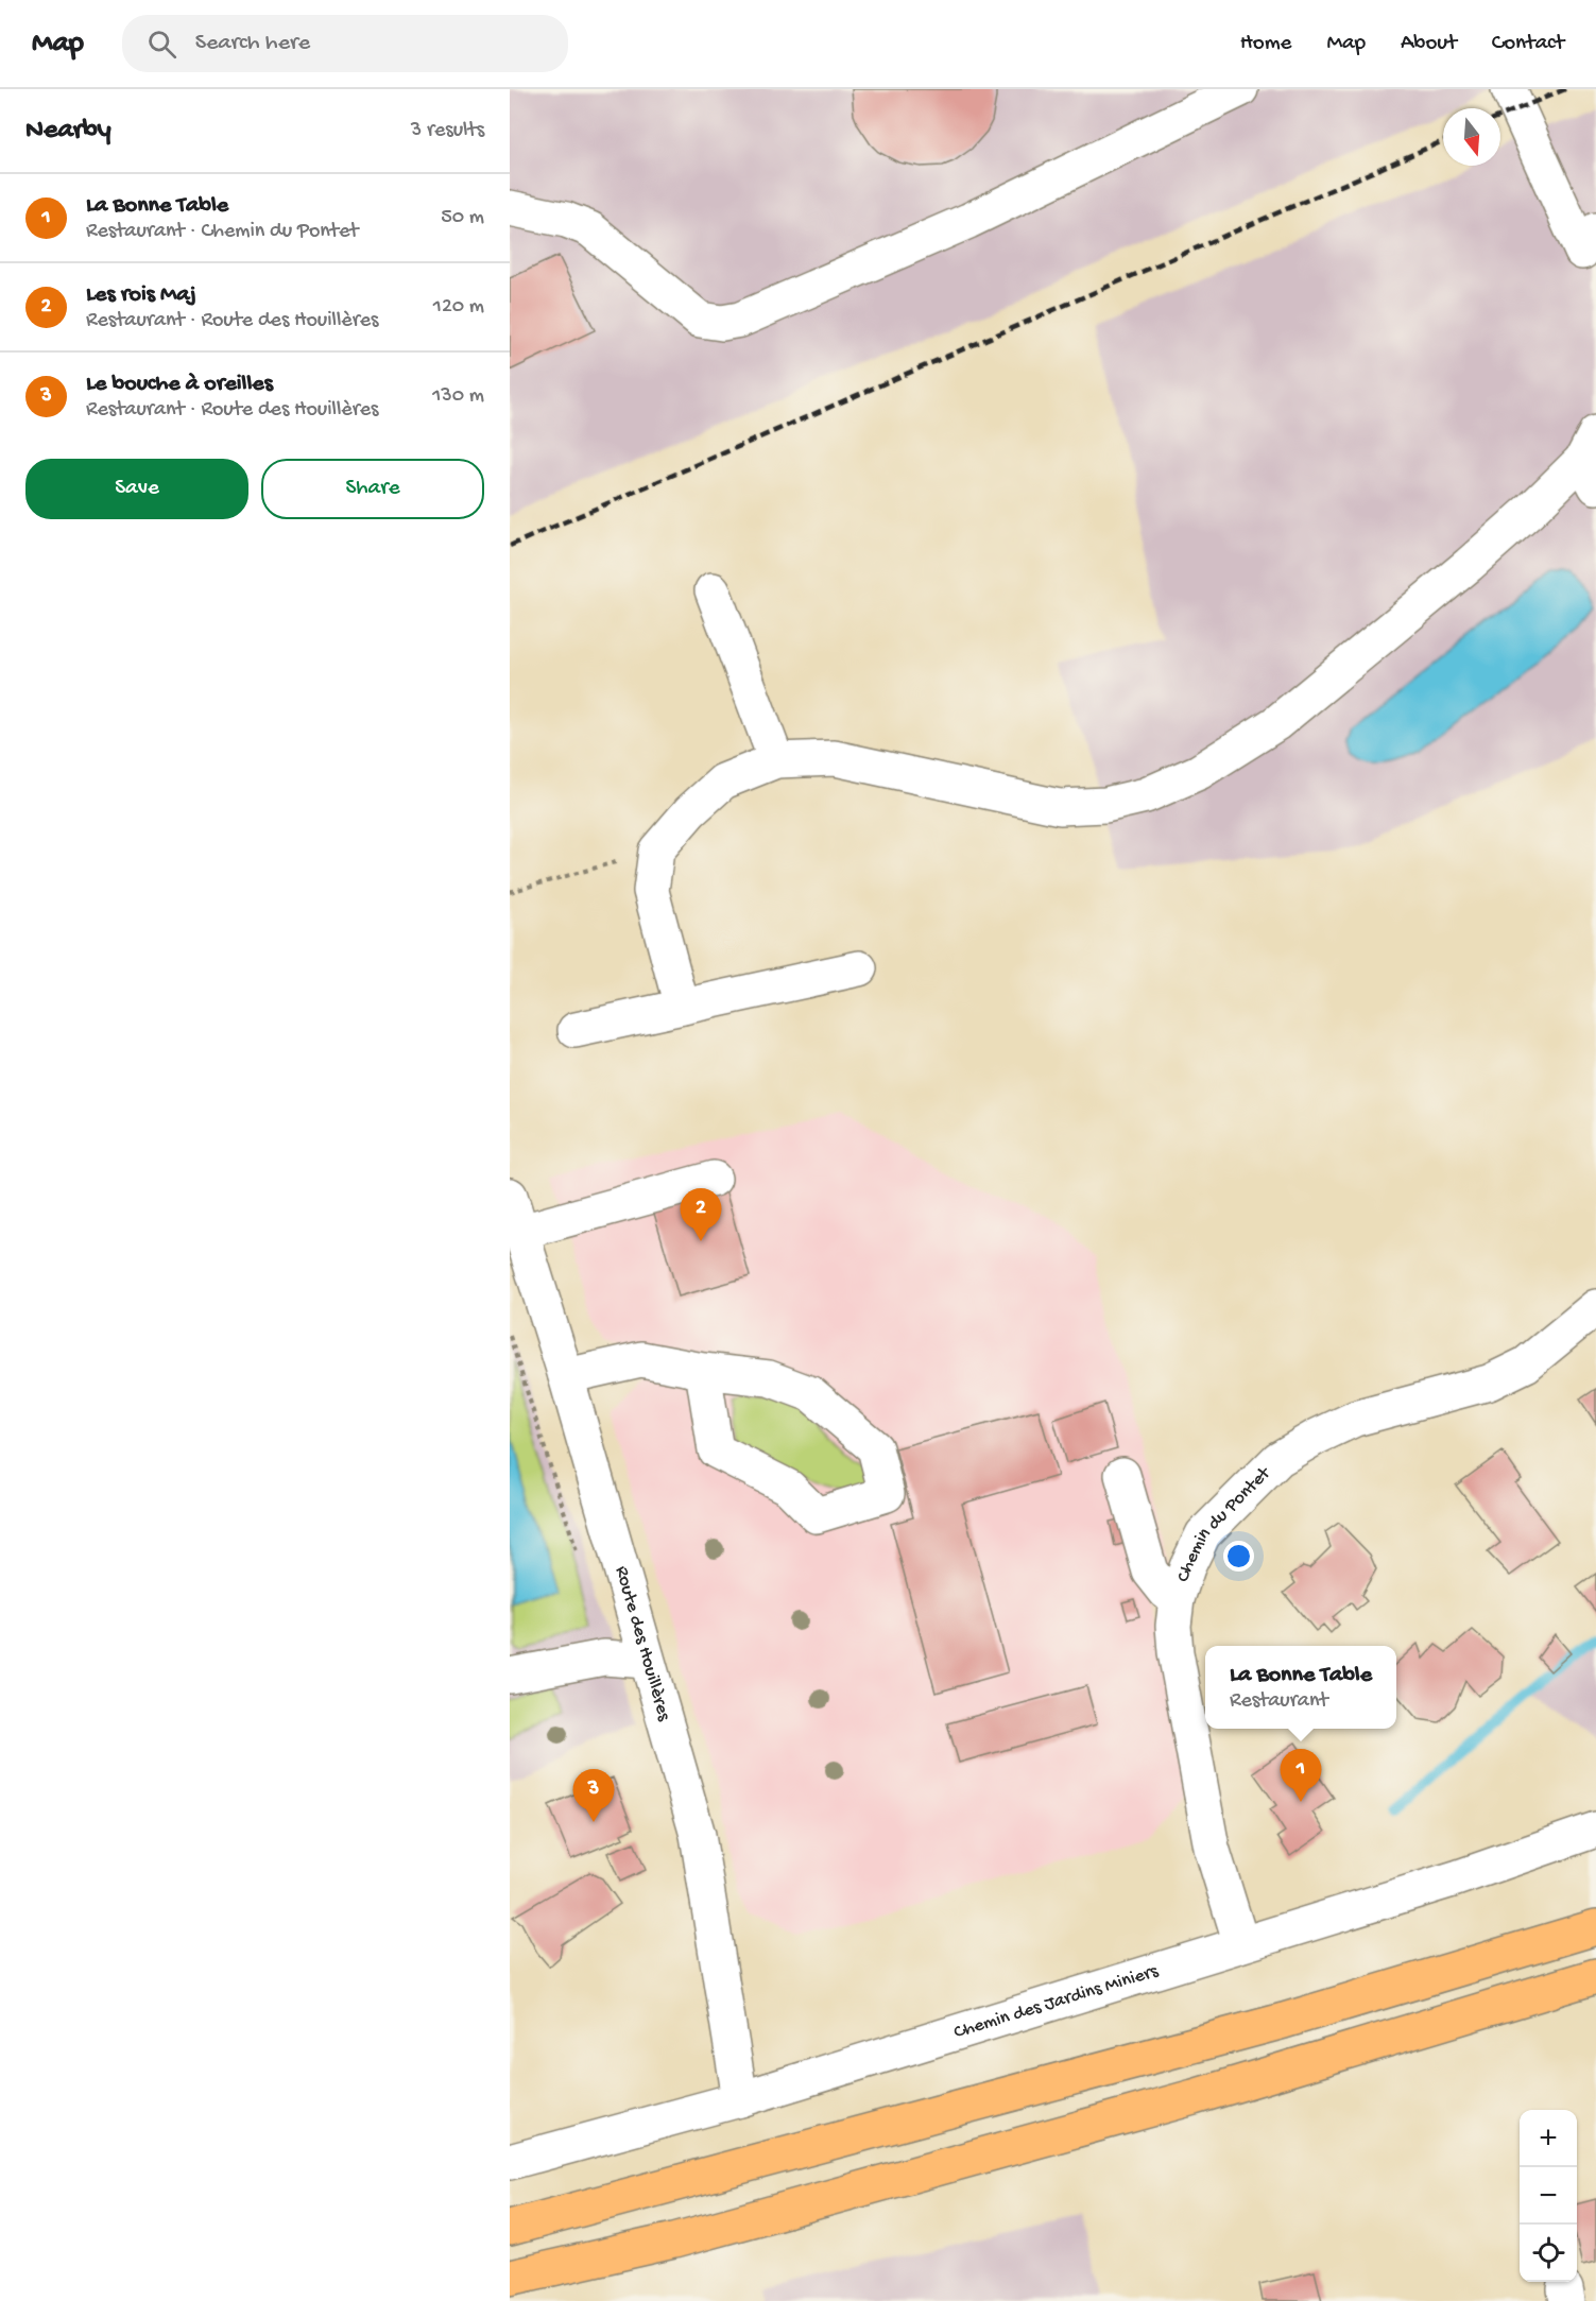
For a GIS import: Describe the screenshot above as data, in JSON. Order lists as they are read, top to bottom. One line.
{"streets":{"street":["Chemin du Pontet","Route des Houillères","Chemin des Jardins Miniers"]},"crossings":[["Chemin du Pontet","Chemin des Jardins Miniers"],["Route des Houillères","Chemin des Jardins Miniers"]],"north":"bottom","page":{"header":"Map","search":"Search here","nav":["Home","Map","About","Contact"],"heading":["Nearby","3 results"],"list":[{"mark":"1","name":"La Bonne Table","note":"Restaurant · Chemin du Pontet","value":"50 m"},{"mark":"2","name":"Les rois Maj","note":"Restaurant · Route des Houillères","value":"120 m"},{"mark":"3","name":"Le bouche à oreilles","note":"Restaurant · Route des Houillères","value":"130 m"}],"buttons":["Save","Share"],"pins":["2","1","3"],"popup":["La Bonne Table","Restaurant"],"map_buttons":["+","−"]}}
